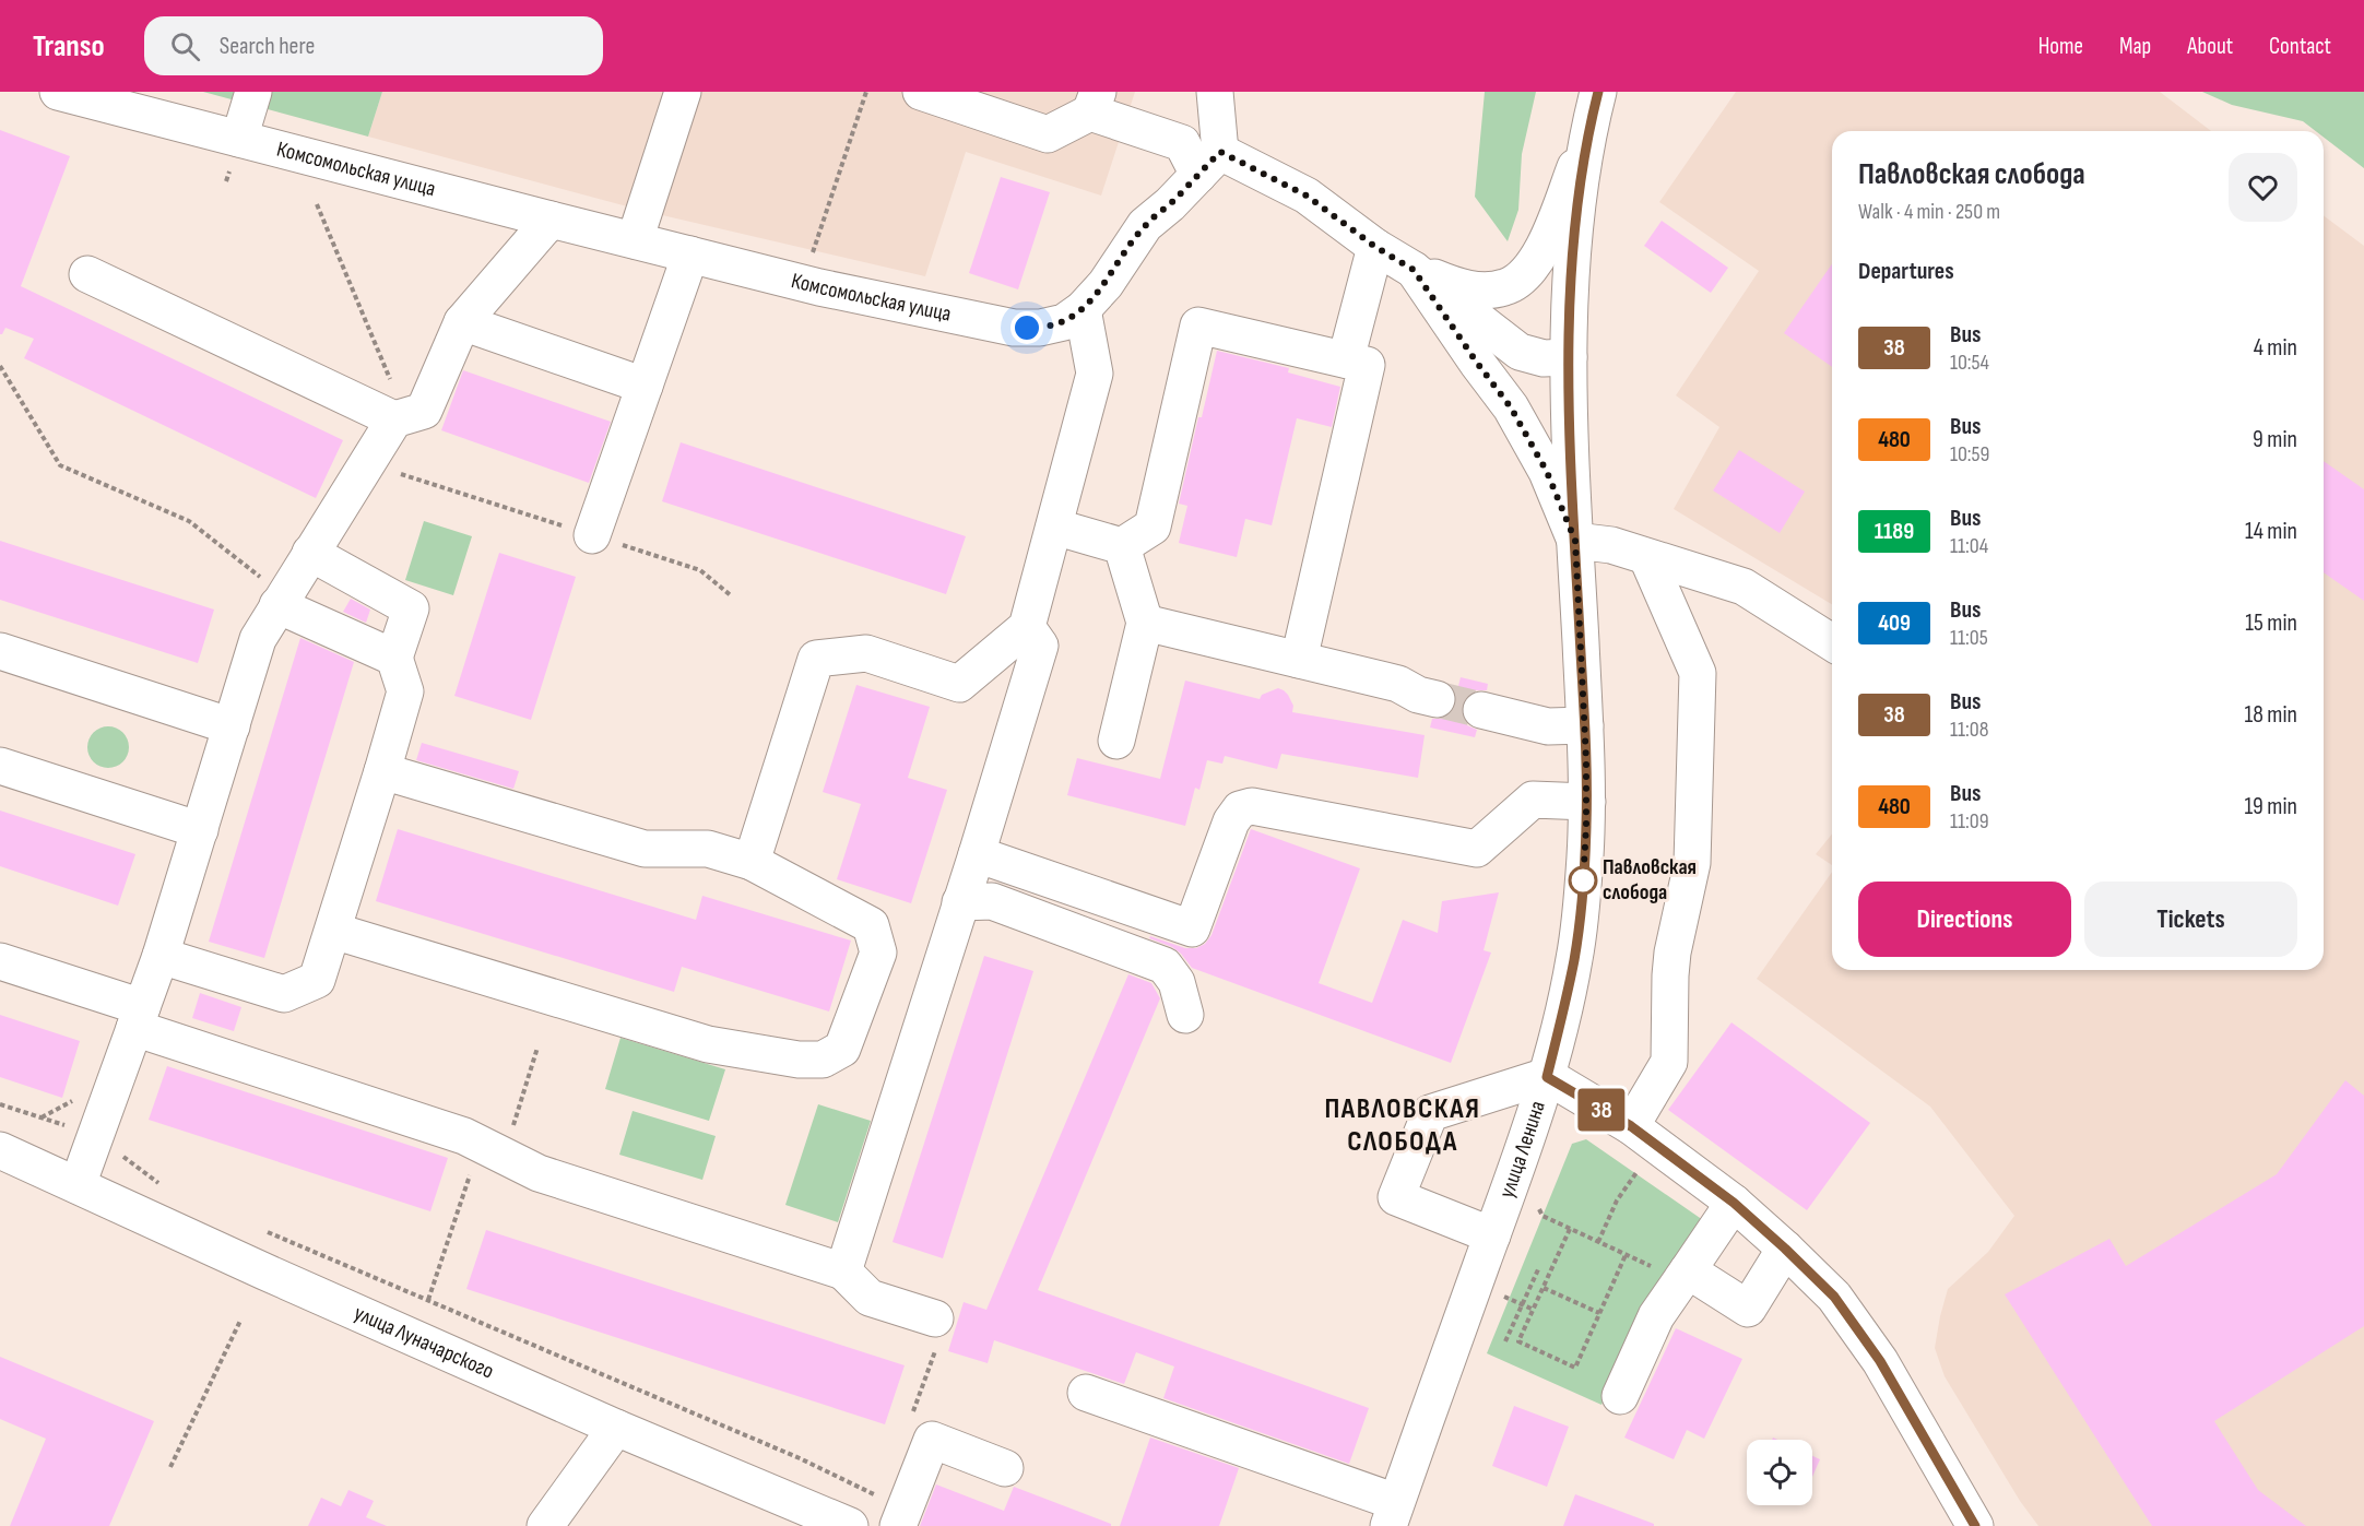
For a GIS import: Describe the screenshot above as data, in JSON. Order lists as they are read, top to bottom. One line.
{"streets":{"street":["Комсомольская улица","улица Ленина","улица Луначарского"]},"districts":["ПАВЛОВСКАЯ СЛОБОДА"],"places":["Павловская слобода"],"lines":["bus line 38"],"page":{"header":"Transo","search":"Search here","nav":["Home","Map","About","Contact"],"on_map":"38","heading":[["Павловская слобода","Walk · 4 min · 250 m"],"Departures"],"list":[{"mark":"38","name":"Bus","note":"10:54","value":"4 min"},{"mark":"480","name":"Bus","note":"10:59","value":"9 min"},{"mark":"1189","name":"Bus","note":"11:04","value":"14 min"},{"mark":"409","name":"Bus","note":"11:05","value":"15 min"},{"mark":"38","name":"Bus","note":"11:08","value":"18 min"},{"mark":"480","name":"Bus","note":"11:09","value":"19 min"}],"buttons":["Directions","Tickets"]}}
